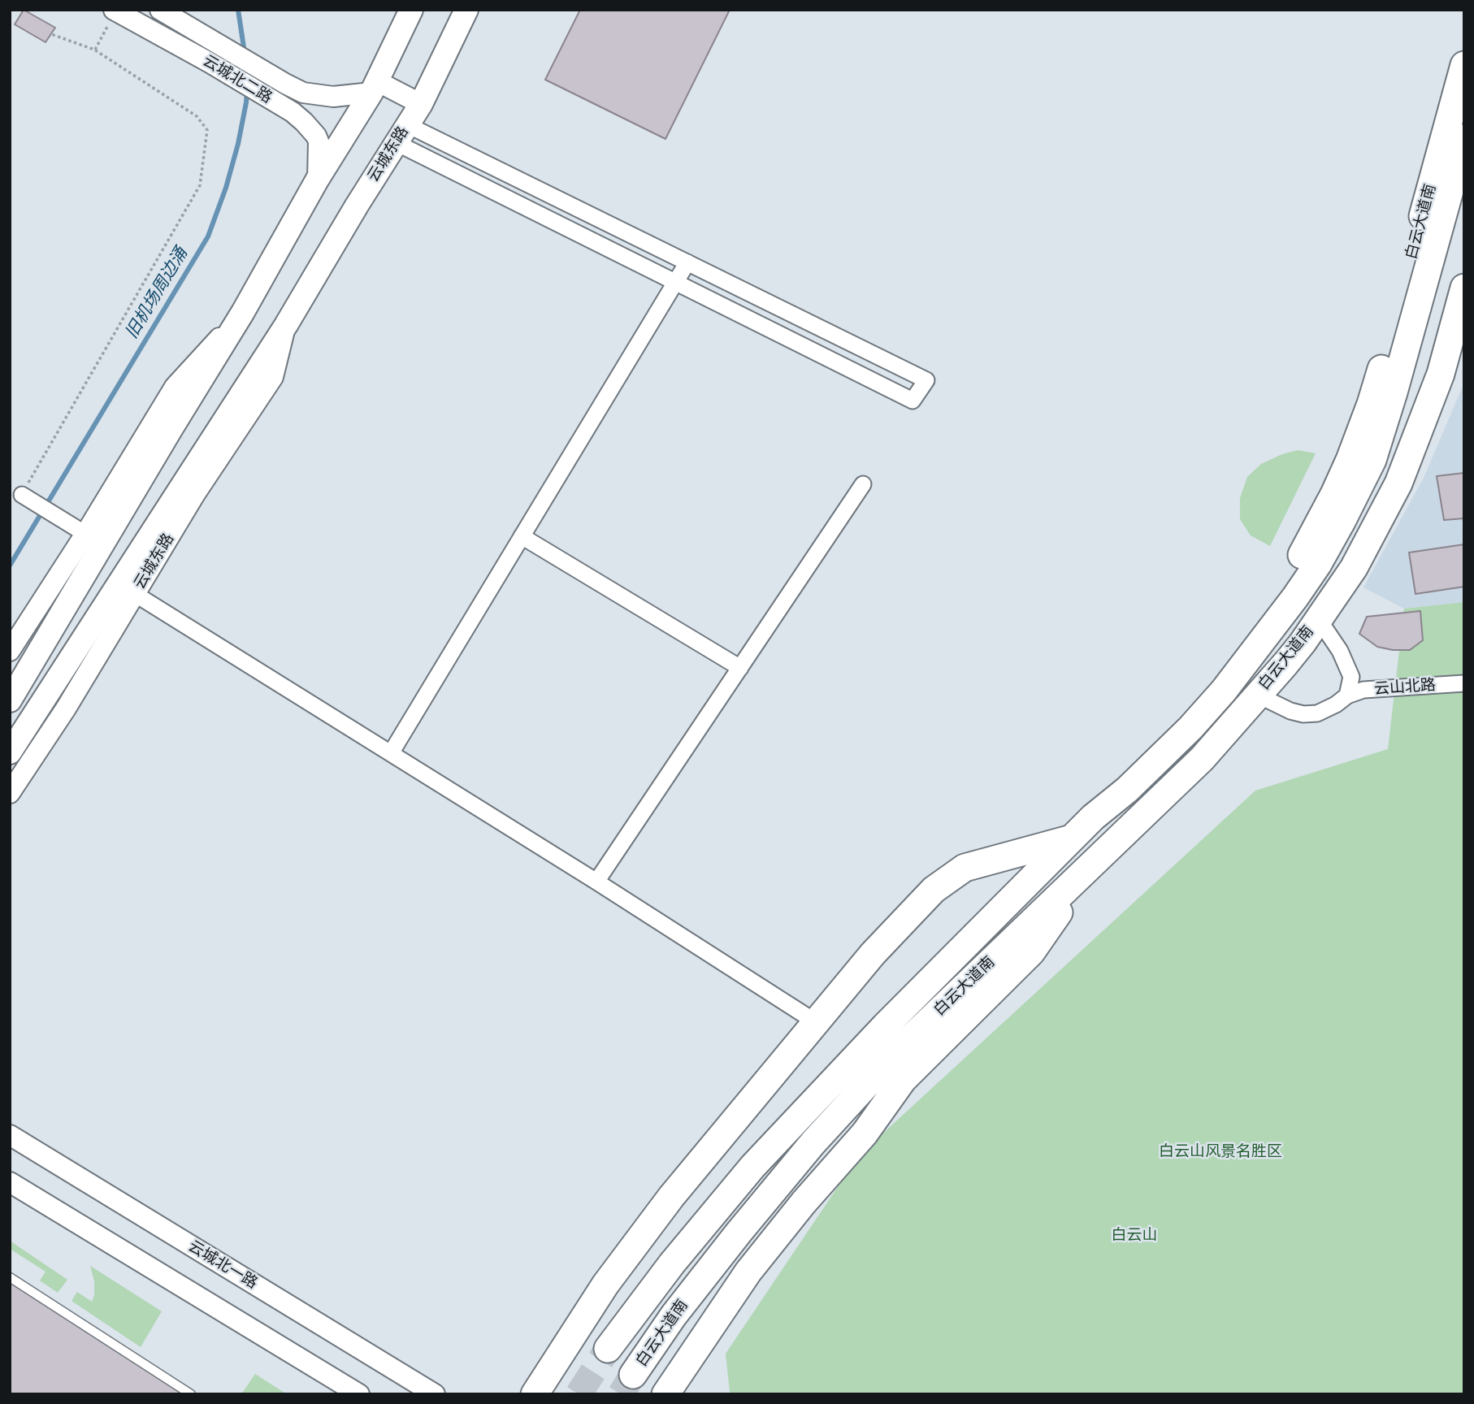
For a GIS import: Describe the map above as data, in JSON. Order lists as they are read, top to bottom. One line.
{"streets":{"highway":["白云大道南"],"main road":["云城东路"],"street":["云城北二路","云山北路","云城北一路"]},"crossings":[["白云大道南","云山北路"]],"water":["旧机场周边涌"],"parks":["白云山风景名胜区","白云山"]}
